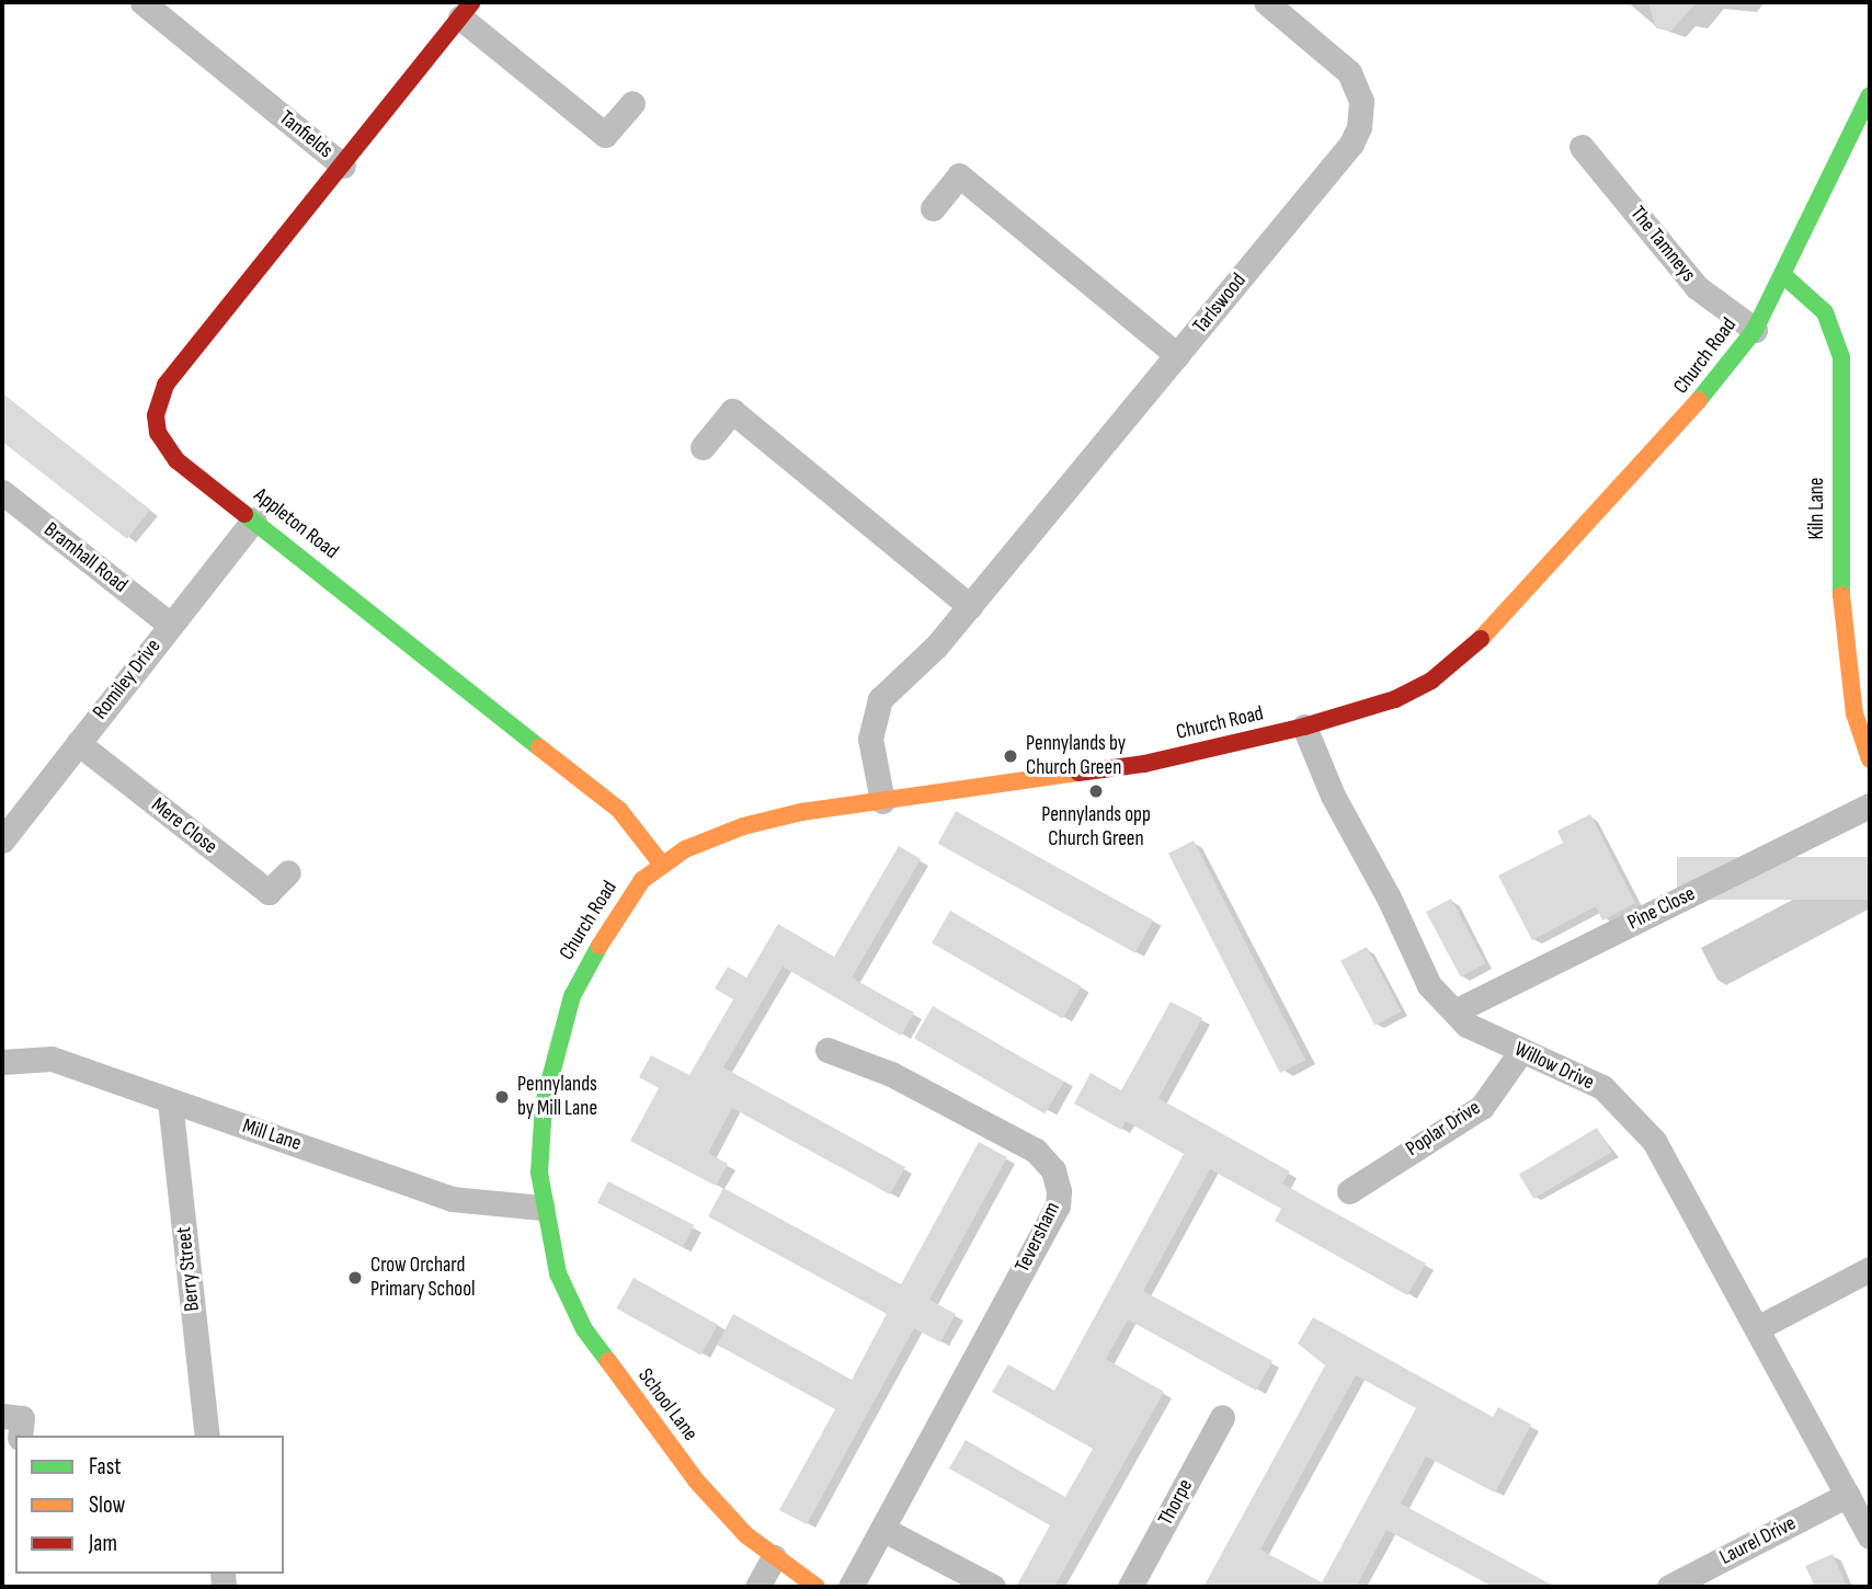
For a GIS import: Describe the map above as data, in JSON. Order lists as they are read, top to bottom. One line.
{"streets":{"street":["Tanfields","The Tamneys","Tarlswood","Church Road","Kiln Lane","Appleton Road","Bramhall Road","Romiley Drive","Mere Close","Pine Close","Willow Drive","Poplar Drive","Mill Lane","Teversham","Berry Street","School Lane","Thorpe","Laurel Drive"]},"crossings":[["Tanfields","Appleton Road"],["The Tamneys","Church Road"],["Tarlswood","Church Road"],["Church Road","Kiln Lane"],["Church Road","Appleton Road"],["Church Road","Willow Drive"],["Church Road","Mill Lane"],["Church Road","School Lane"],["Appleton Road","Romiley Drive"],["Bramhall Road","Romiley Drive"],["Romiley Drive","Mere Close"],["Pine Close","Willow Drive"],["Willow Drive","Poplar Drive"],["Willow Drive","Laurel Drive"],["Mill Lane","Berry Street"],["Mill Lane","School Lane"]],"places":["Pennylands by Church Green","Pennylands opp Church Green","Pennylands by Mill Lane","Crow Orchard Primary School"],"legend":["Fast","Slow","Jam"]}
